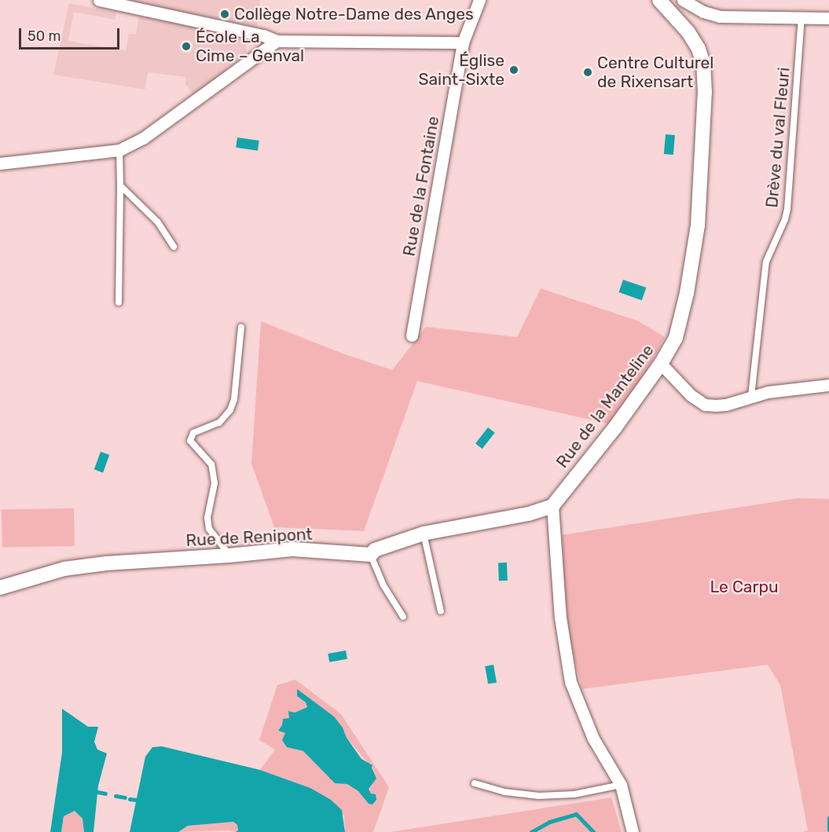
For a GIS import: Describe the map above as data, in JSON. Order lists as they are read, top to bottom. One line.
{"streets":{"street":["Rue de la Fontaine","Rue de la Manteline","Rue de Renipont"],"lane":["Drève du val Fleuri"]},"parks":["Le Carpu"],"places":["Collège Notre-Dame des Anges","École La Cime – Genval","Église Saint-Sixte","Centre Culturel de Rixensart"],"scale_bar":"50 m"}
